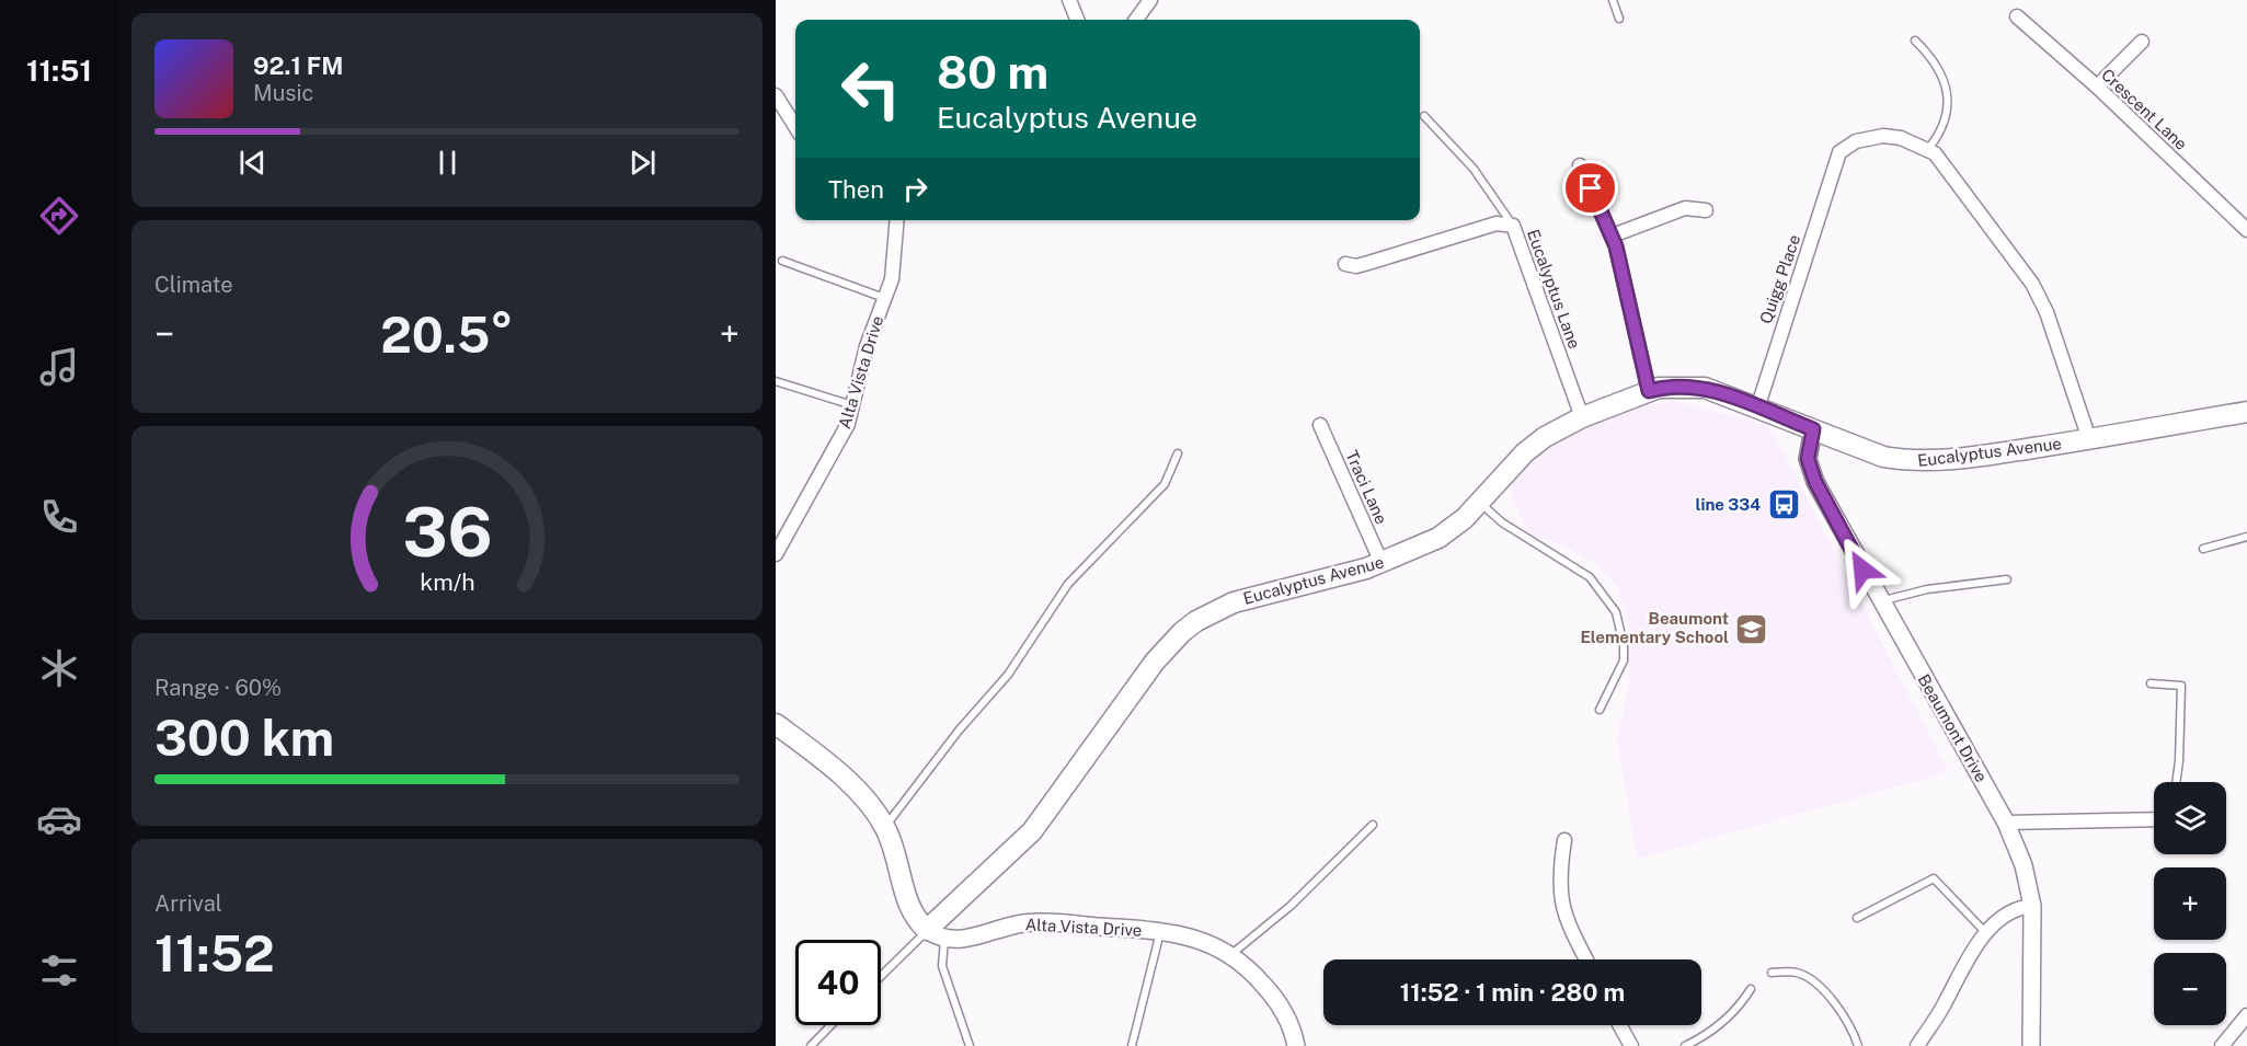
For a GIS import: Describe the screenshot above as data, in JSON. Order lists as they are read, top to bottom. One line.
{"streets":{"main road":["Eucalyptus Avenue"],"street":["Crescent Lane","Quigg Place","Eucalyptus Lane","Alta Vista Drive","Traci Lane","Beaumont Drive"]},"crossings":[["Quigg Place","Eucalyptus Avenue"],["Eucalyptus Lane","Eucalyptus Avenue"],["Alta Vista Drive","Eucalyptus Avenue"],["Eucalyptus Avenue","Traci Lane"],["Eucalyptus Avenue","Beaumont Drive"]],"places":{"bus stop":["line 334"],"school or university":["Beaumont Elementary School"]},"page":{"tabs":"11:51","turn":["80 m","Eucalyptus Avenue"],"song":["92.1 FM","Music"],"then":"Then","tile":["Climate",["Range · 60%","300 km"],["Arrival","11:52"]],"heat":["−","20.5°","+"],"map_buttons":["+","−"],"limit":"40","trip":"11:52 · 1 min · 280 m","gauge":["36","km/h"]}}
